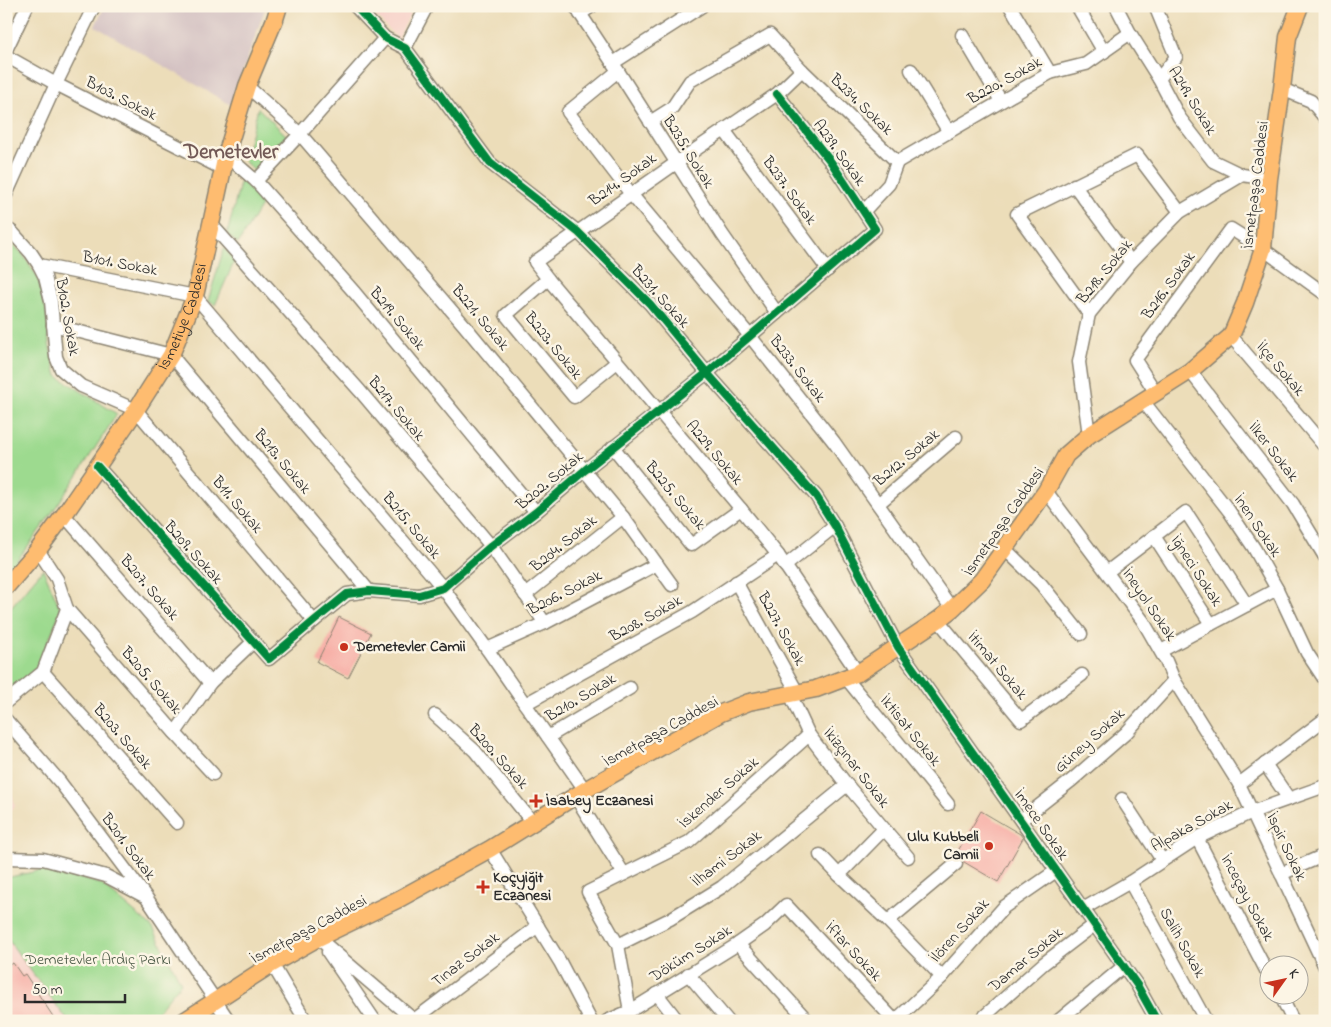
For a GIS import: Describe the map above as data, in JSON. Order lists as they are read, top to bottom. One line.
{"streets":{"main road":["İsmetpaşa Caddesi","İsmetiye Caddesi"],"street":["B220. Sokak","B103. Sokak","A249. Sokak","B234. Sokak","B235. Sokak","A239. Sokak","B214. Sokak","B237. Sokak","B101. Sokak","B218. Sokak","B216. Sokak","B231. Sokak","B102. Sokak","B221. Sokak","B219. Sokak","B223. Sokak","B233. Sokak","İlçe Sokak","B217. Sokak","İlker Sokak","A229. Sokak","B212. Sokak","B213. Sokak","B202. Sokak","B225. Sokak","B11. Sokak","B215. Sokak","İnen Sokak","B204. Sokak","B209. Sokak","İğneci Sokak","B207. Sokak","B206. Sokak","İneyol Sokak","B208. Sokak","B227. Sokak","İtimat Sokak","B205. Sokak","B210. Sokak","İktisat Sokak","B203. Sokak","Güney Sokak","B200. Sokak","İkizçınar Sokak","İskender Sokak","İmece Sokak","Alpaka Sokak","B201. Sokak","İspir Sokak","İlhami Sokak","İnceçay Sokak","İlören Sokak","Salih Sokak","İftar Sokak","Döküm Sokak","Tınaz Sokak","Damar Sokak"]},"crossings":[["B220. Sokak","A249. Sokak"],["B220. Sokak","B234. Sokak"],["B103. Sokak","İsmetiye Caddesi"],["B103. Sokak","B219. Sokak"],["A249. Sokak","İsmetpaşa Caddesi"],["A249. Sokak","B218. Sokak"],["B234. Sokak","B235. Sokak"],["B234. Sokak","B214. Sokak"],["B235. Sokak","B214. Sokak"],["B235. Sokak","B233. Sokak"],["B235. Sokak","B202. Sokak"],["A239. Sokak","B214. Sokak"],["A239. Sokak","B202. Sokak"],["B214. Sokak","B237. Sokak"],["B214. Sokak","B231. Sokak"],["B214. Sokak","B233. Sokak"],["B214. Sokak","A229. Sokak"],["İsmetpaşa Caddesi","B218. Sokak"],["İsmetpaşa Caddesi","B216. Sokak"],["İsmetpaşa Caddesi","B231. Sokak"],["İsmetpaşa Caddesi","B233. Sokak"],["İsmetpaşa Caddesi","İlçe Sokak"],["İsmetpaşa Caddesi","İlker Sokak"],["İsmetpaşa Caddesi","A229. Sokak"],["İsmetpaşa Caddesi","B215. Sokak"],["İsmetpaşa Caddesi","İnen Sokak"],["İsmetpaşa Caddesi","İneyol Sokak"],["İsmetpaşa Caddesi","B227. Sokak"],["İsmetpaşa Caddesi","İtimat Sokak"],["İsmetpaşa Caddesi","İktisat Sokak"],["İsmetpaşa Caddesi","B200. Sokak"],["İsmetpaşa Caddesi","İkizçınar Sokak"],["İsmetpaşa Caddesi","İmece Sokak"],["İsmetpaşa Caddesi","B201. Sokak"],["B237. Sokak","B202. Sokak"],["B101. Sokak","İsmetiye Caddesi"],["B101. Sokak","B102. Sokak"],["B101. Sokak","B215. Sokak"],["B216. Sokak","İnen Sokak"],["B231. Sokak","B202. Sokak"],["B231. Sokak","B208. Sokak"],["B231. Sokak","İmece Sokak"],["İsmetiye Caddesi","B102. Sokak"],["İsmetiye Caddesi","B221. Sokak"],["İsmetiye Caddesi","B219. Sokak"],["İsmetiye Caddesi","B217. Sokak"],["İsmetiye Caddesi","B213. Sokak"],["İsmetiye Caddesi","B11. Sokak"],["İsmetiye Caddesi","B215. Sokak"],["İsmetiye Caddesi","B209. Sokak"],["İsmetiye Caddesi","B207. Sokak"],["B102. Sokak","B11. Sokak"],["B221. Sokak","B202. Sokak"],["B221. Sokak","B204. Sokak"],["B221. Sokak","B206. Sokak"],["B219. Sokak","B202. Sokak"],["B223. Sokak","A229. Sokak"],["B233. Sokak","B212. Sokak"],["B233. Sokak","B202. Sokak"],["B217. Sokak","B202. Sokak"],["B217. Sokak","B204. Sokak"],["B217. Sokak","B206. Sokak"],["A229. Sokak","B202. Sokak"],["A229. Sokak","B225. Sokak"],["A229. Sokak","B208. Sokak"],["A229. Sokak","İktisat Sokak"],["B213. Sokak","B202. Sokak"],["B202. Sokak","B225. Sokak"],["B202. Sokak","B11. Sokak"],["B202. Sokak","B215. Sokak"],["B202. Sokak","B209. Sokak"],["B215. Sokak","B206. Sokak"],["B215. Sokak","B208. Sokak"],["B215. Sokak","B210. Sokak"],["B215. Sokak","İskender Sokak"],["İnen Sokak","İğneci Sokak"],["İğneci Sokak","İneyol Sokak"],["İneyol Sokak","Güney Sokak"],["İneyol Sokak","İspir Sokak"],["B208. Sokak","B227. Sokak"],["B227. Sokak","İkizçınar Sokak"],["Güney Sokak","İmece Sokak"],["İkizçınar Sokak","İskender Sokak"],["İkizçınar Sokak","İlhami Sokak"],["İskender Sokak","İlhami Sokak"],["İmece Sokak","Alpaka Sokak"],["İmece Sokak","İlören Sokak"],["İmece Sokak","Damar Sokak"],["Alpaka Sokak","İspir Sokak"],["Alpaka Sokak","İnceçay Sokak"],["Alpaka Sokak","Salih Sokak"],["İlören Sokak","İftar Sokak"],["İftar Sokak","Döküm Sokak"]],"districts":["Demetevler"],"parks":["Demetevler Ardıç Parkı"],"places":{"other":["Demetevler Camii","Ulu Kubbeli Camii"],"health":["İsabey Eczanesi","Koçyiğit Eczanesi"]},"scale_bar":"50 m","north":"top right"}
